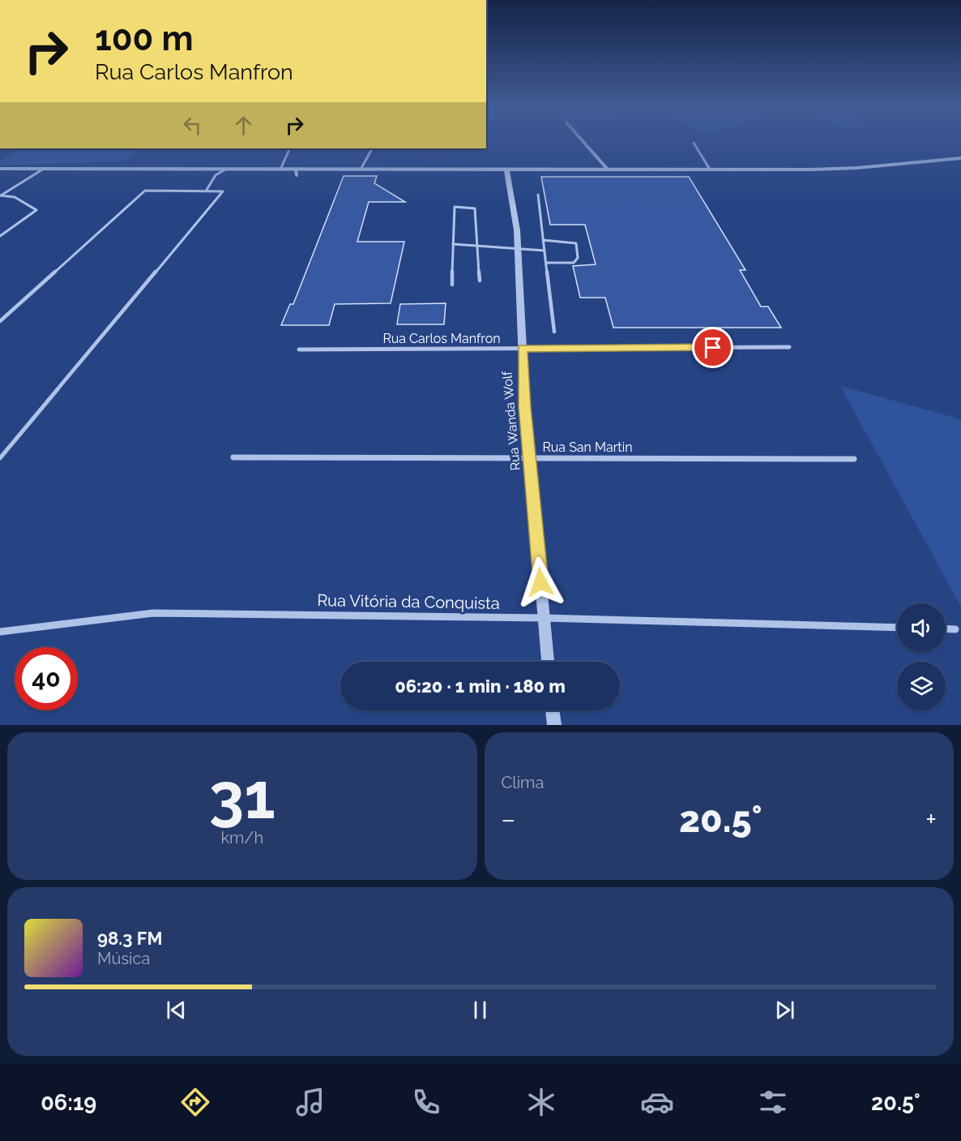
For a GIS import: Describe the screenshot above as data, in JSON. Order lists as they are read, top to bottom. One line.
{"streets":{"street":["Rua Carlos Manfron","Rua Wanda Wolf","Rua San Martin","Rua Vitória da Conquista"]},"crossings":[["Rua Carlos Manfron","Rua Wanda Wolf"],["Rua Wanda Wolf","Rua San Martin"],["Rua Wanda Wolf","Rua Vitória da Conquista"]],"page":{"turn":["100 m","Rua Carlos Manfron"],"limit":"40","trip":"06:20 · 1 min · 180 m","tile":[["31","km/h"],"Clima"],"heat":["−","20.5°","+"],"song":["98.3 FM","Música"],"tabs":["06:19","20.5°"]}}
